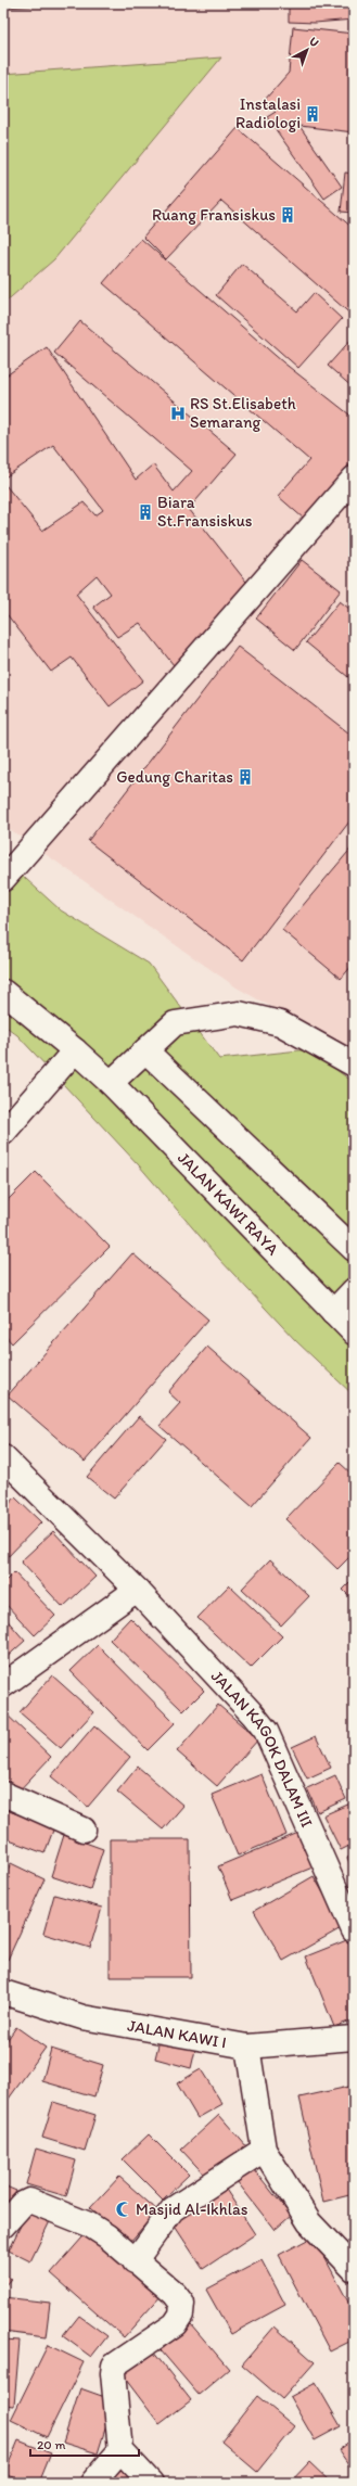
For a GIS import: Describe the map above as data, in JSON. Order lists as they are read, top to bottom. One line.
{"streets":{"street":["JALAN KAWI RAYA","JALAN KAGOK DALAM III","JALAN KAWI I"]},"places":{"building":["Instalasi Radiologi","Ruang Fransiskus","Biara St.Fransiskus","Gedung Charitas"],"hospital":["RS St.Elisabeth Semarang"],"mosque":["Masjid Al-Ikhlas"]},"scale_bar":"20 m","north":"top right"}
